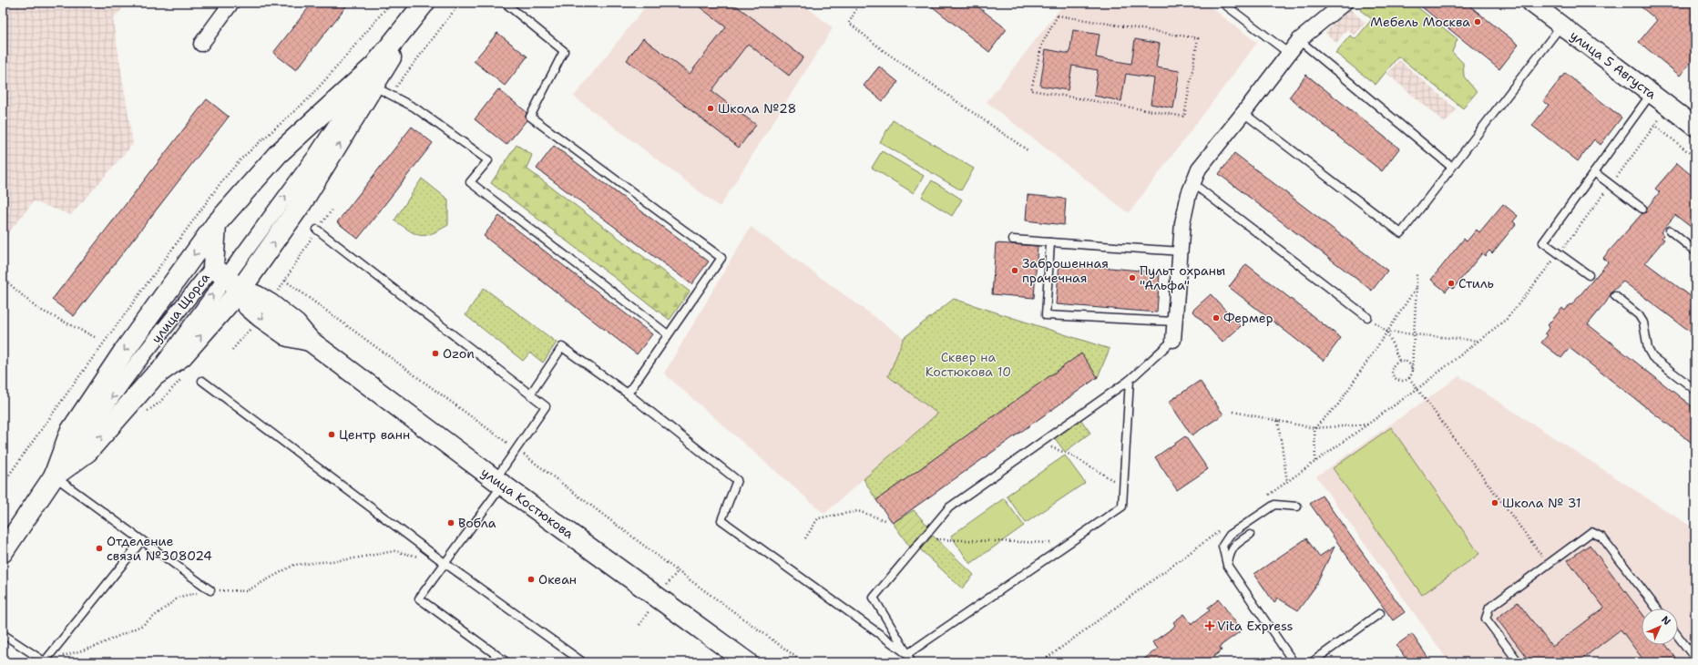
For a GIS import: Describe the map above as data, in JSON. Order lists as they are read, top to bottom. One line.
{"streets":{"main road":["улица Щорса","улица Костюкова"],"street":["улица 5 Августа"]},"crossings":[["улица Щорса","улица Костюкова"]],"parks":["Сквер на Костюкова 10"],"places":{"other":["Мебель Москва","Школа №28","Заброшенная прачечная","Пульт охраны \"Альфа\"","Стиль","Фермер","Ozon","Центр ванн","Школа № 31","Вобла","Отделение связи №308024","Океан"],"health":["Vita Express"]},"north":"top right"}
